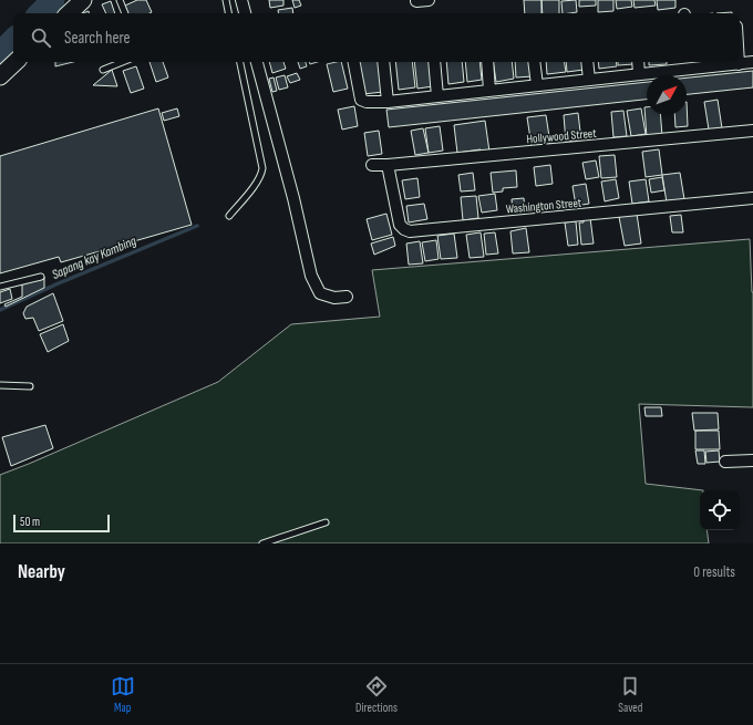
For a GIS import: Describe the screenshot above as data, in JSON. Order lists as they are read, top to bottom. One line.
{"streets":{"street":["Hollywood Street","Washington Street"]},"crossings":[["Hollywood Street","Washington Street"]],"water":["Sapang kay Kambing"],"scale_bar":"50 m","north":"top right","page":{"search":"Search here","scale":"50 m","heading":["Nearby","0 results"],"nav":["Map","Directions","Saved"]}}
